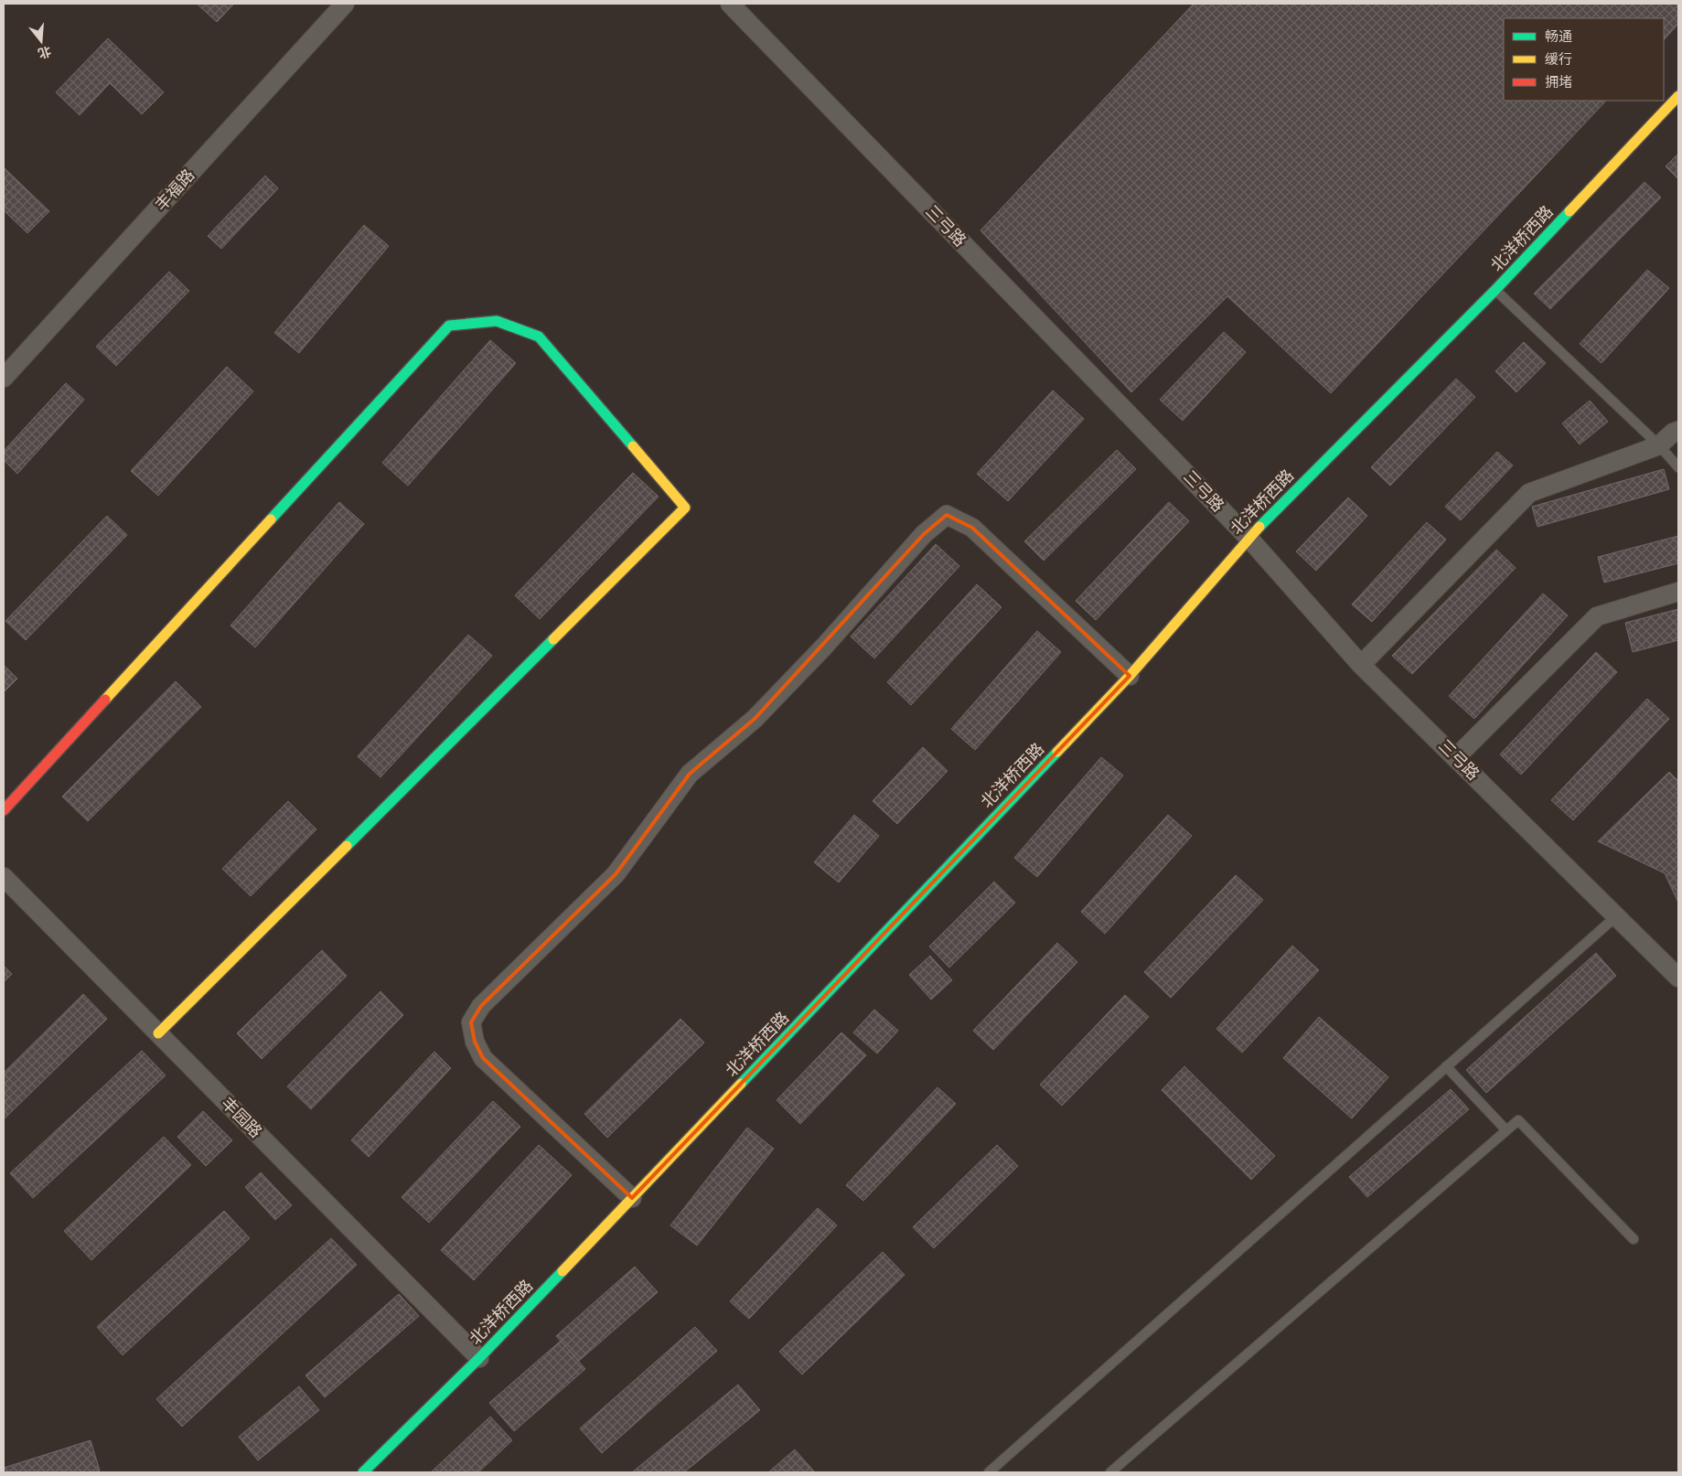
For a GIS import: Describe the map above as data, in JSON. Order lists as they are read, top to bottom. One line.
{"streets":{"main road":["北洋桥西路"],"street":["丰福路","三弓路","丰园路"]},"crossings":[["三弓路","北洋桥西路"],["北洋桥西路","丰园路"]],"legend":["畅通","缓行","拥堵"],"north":"bottom"}
